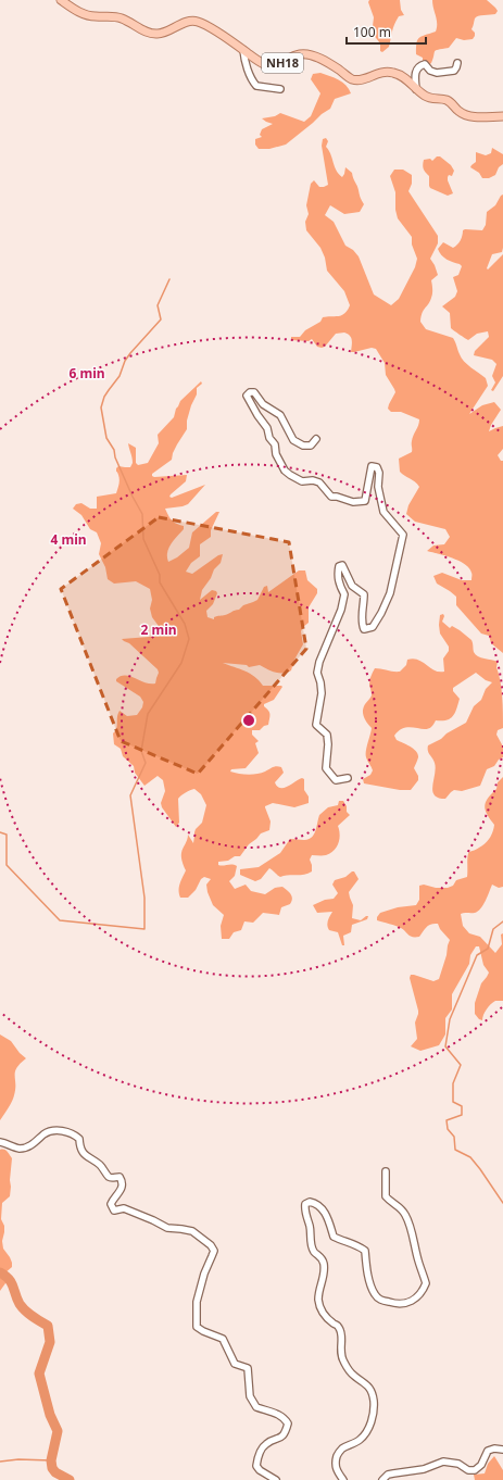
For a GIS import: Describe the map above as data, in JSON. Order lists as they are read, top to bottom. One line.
{"streets":{"main road":["NH18"]},"scale_bar":"100 m","rings":["6 min","4 min","2 min"]}
